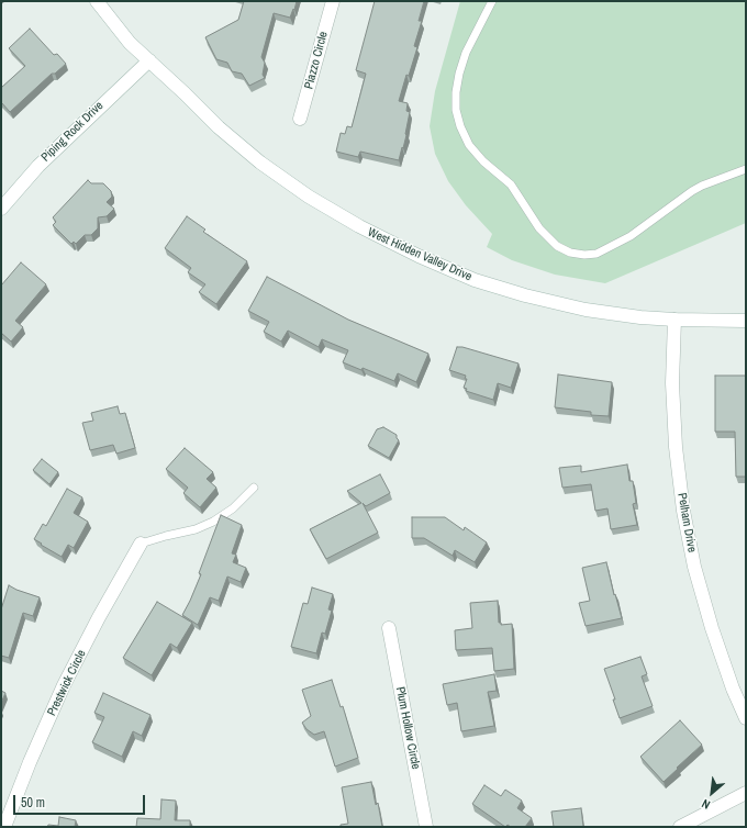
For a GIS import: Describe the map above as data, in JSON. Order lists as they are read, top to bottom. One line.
{"streets":{"street":["Piazzo Circle","Piping Rock Drive","West Hidden Valley Drive","Pelham Drive","Prestwick Circle","Plum Hollow Circle"]},"crossings":[["Piping Rock Drive","West Hidden Valley Drive"],["West Hidden Valley Drive","Pelham Drive"]],"scale_bar":"50 m","north":"bottom left"}
